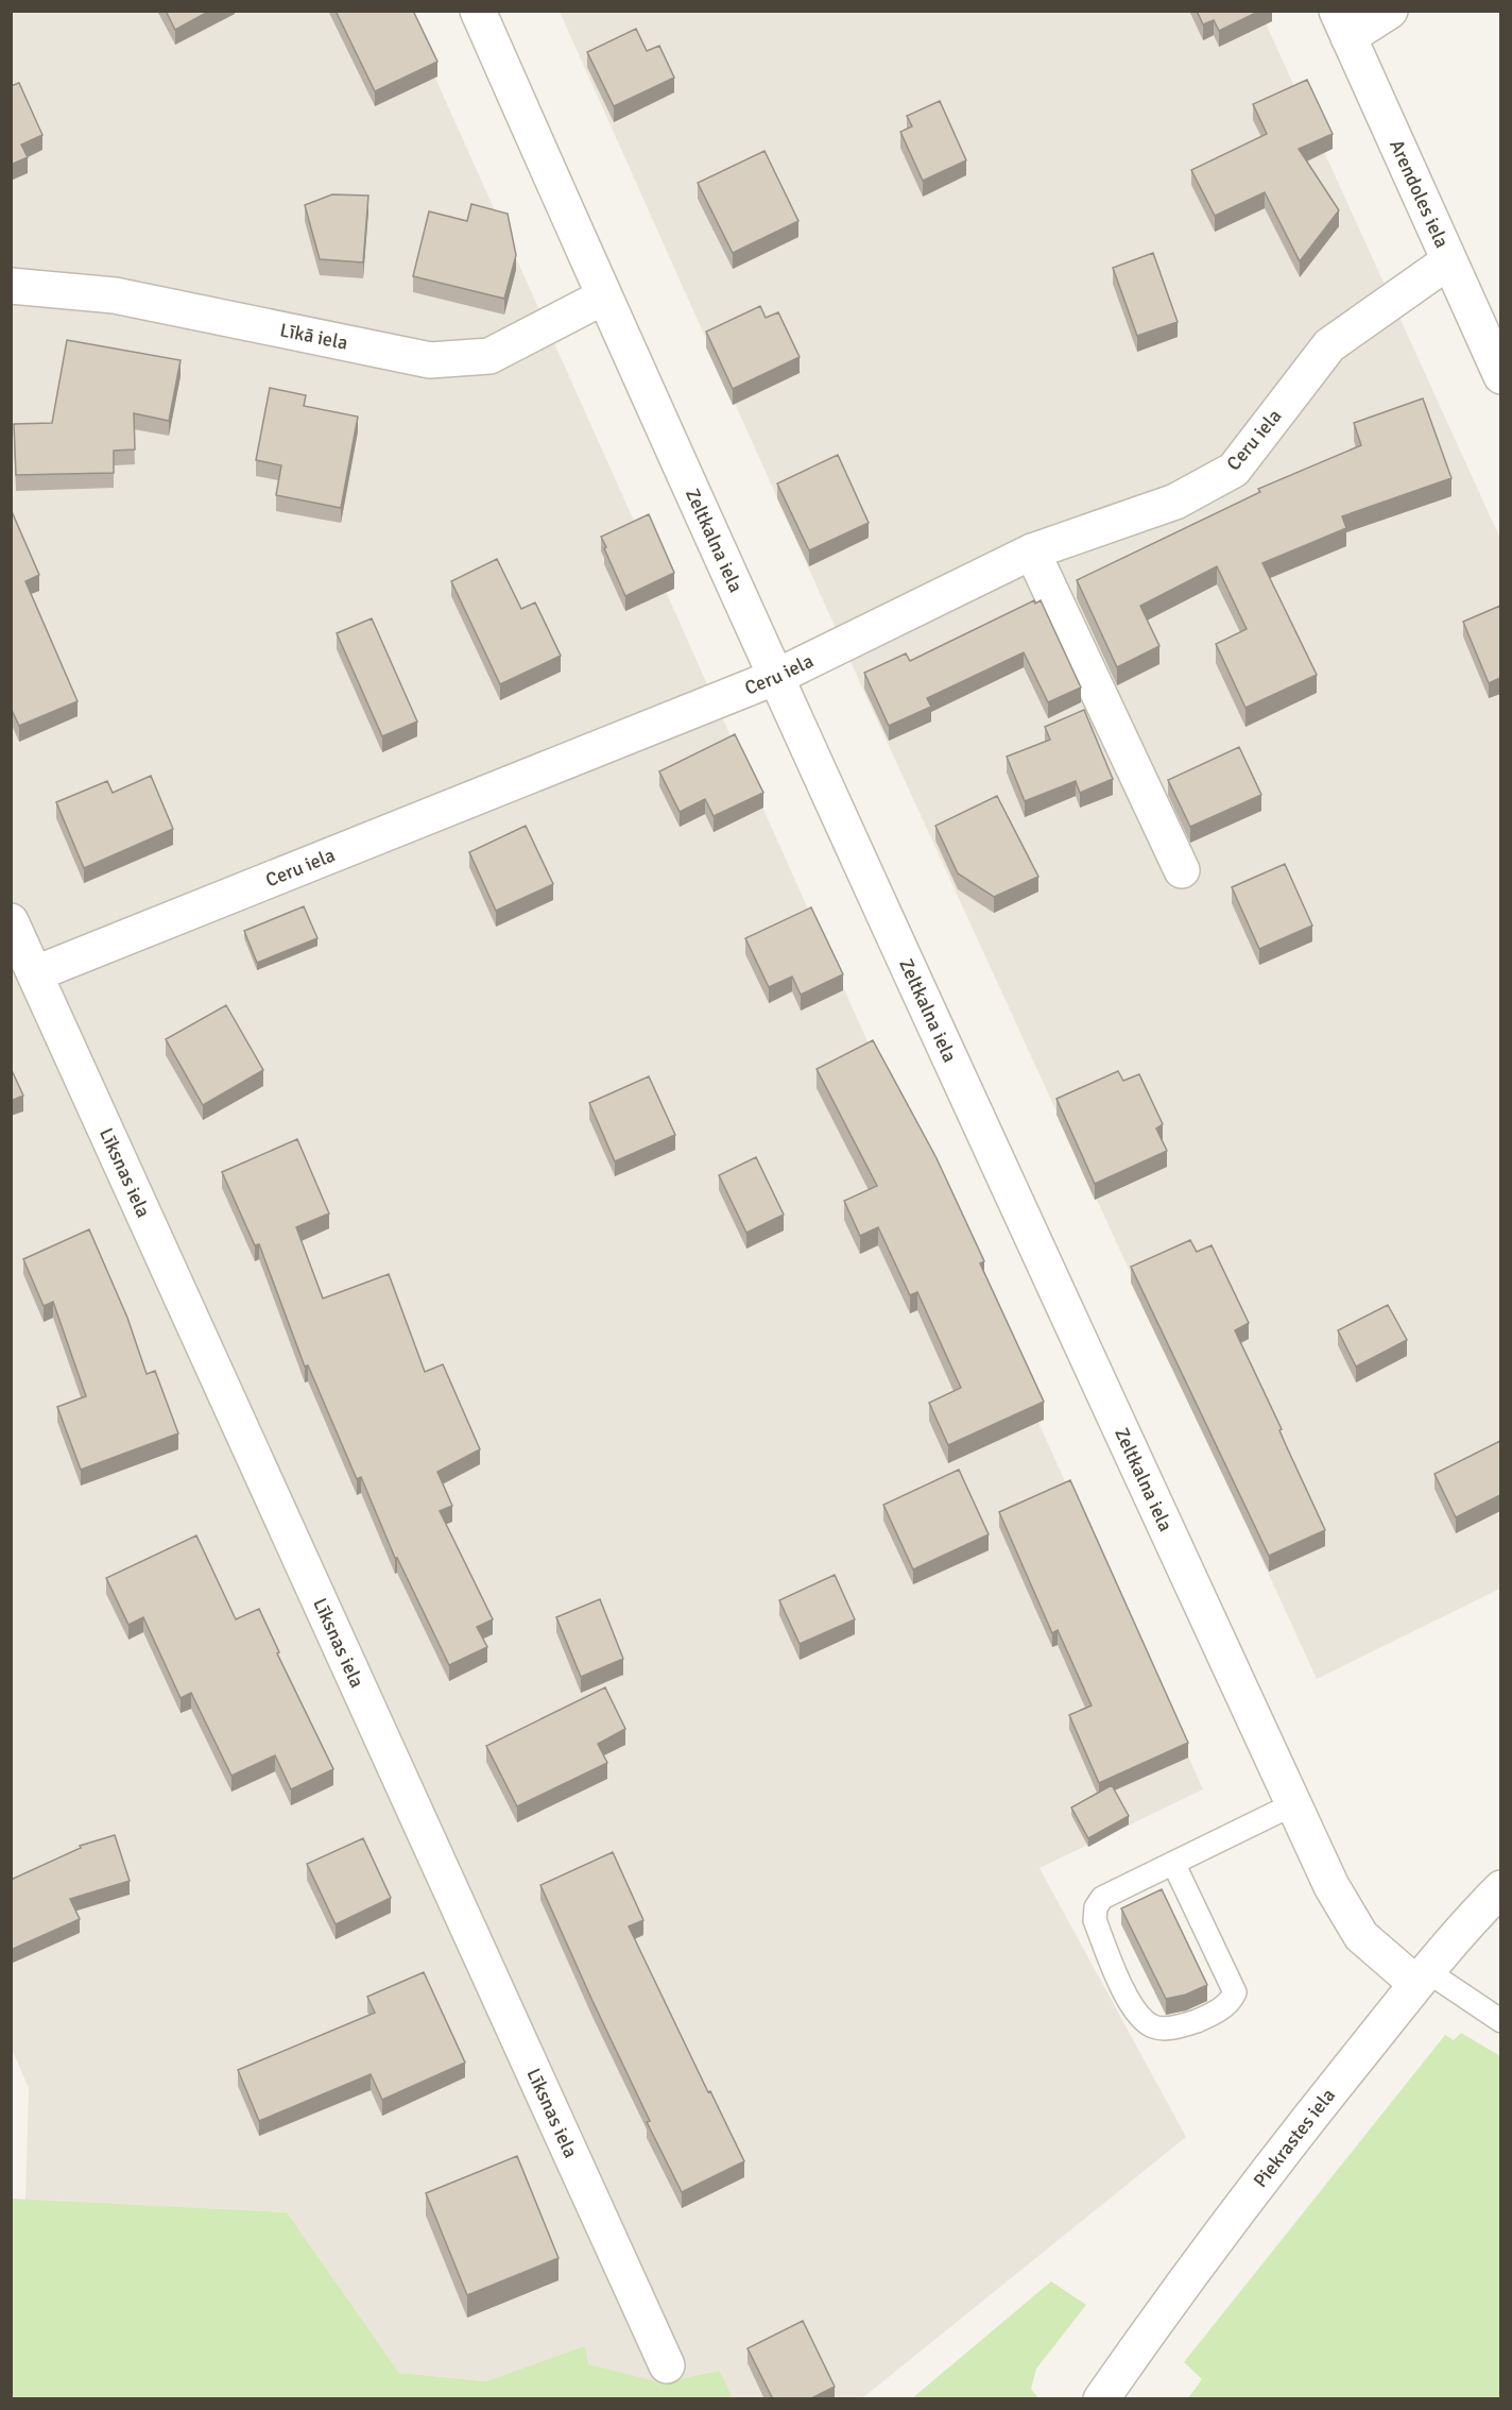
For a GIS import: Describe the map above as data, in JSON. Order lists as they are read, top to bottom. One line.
{"streets":{"street":["Arendoles iela","Līkā iela","Ceru iela","Zeltkalna iela","Līksnas iela","Piekrastes iela"]},"crossings":[["Arendoles iela","Ceru iela"],["Līkā iela","Zeltkalna iela"],["Ceru iela","Zeltkalna iela"],["Ceru iela","Līksnas iela"],["Zeltkalna iela","Piekrastes iela"]]}
